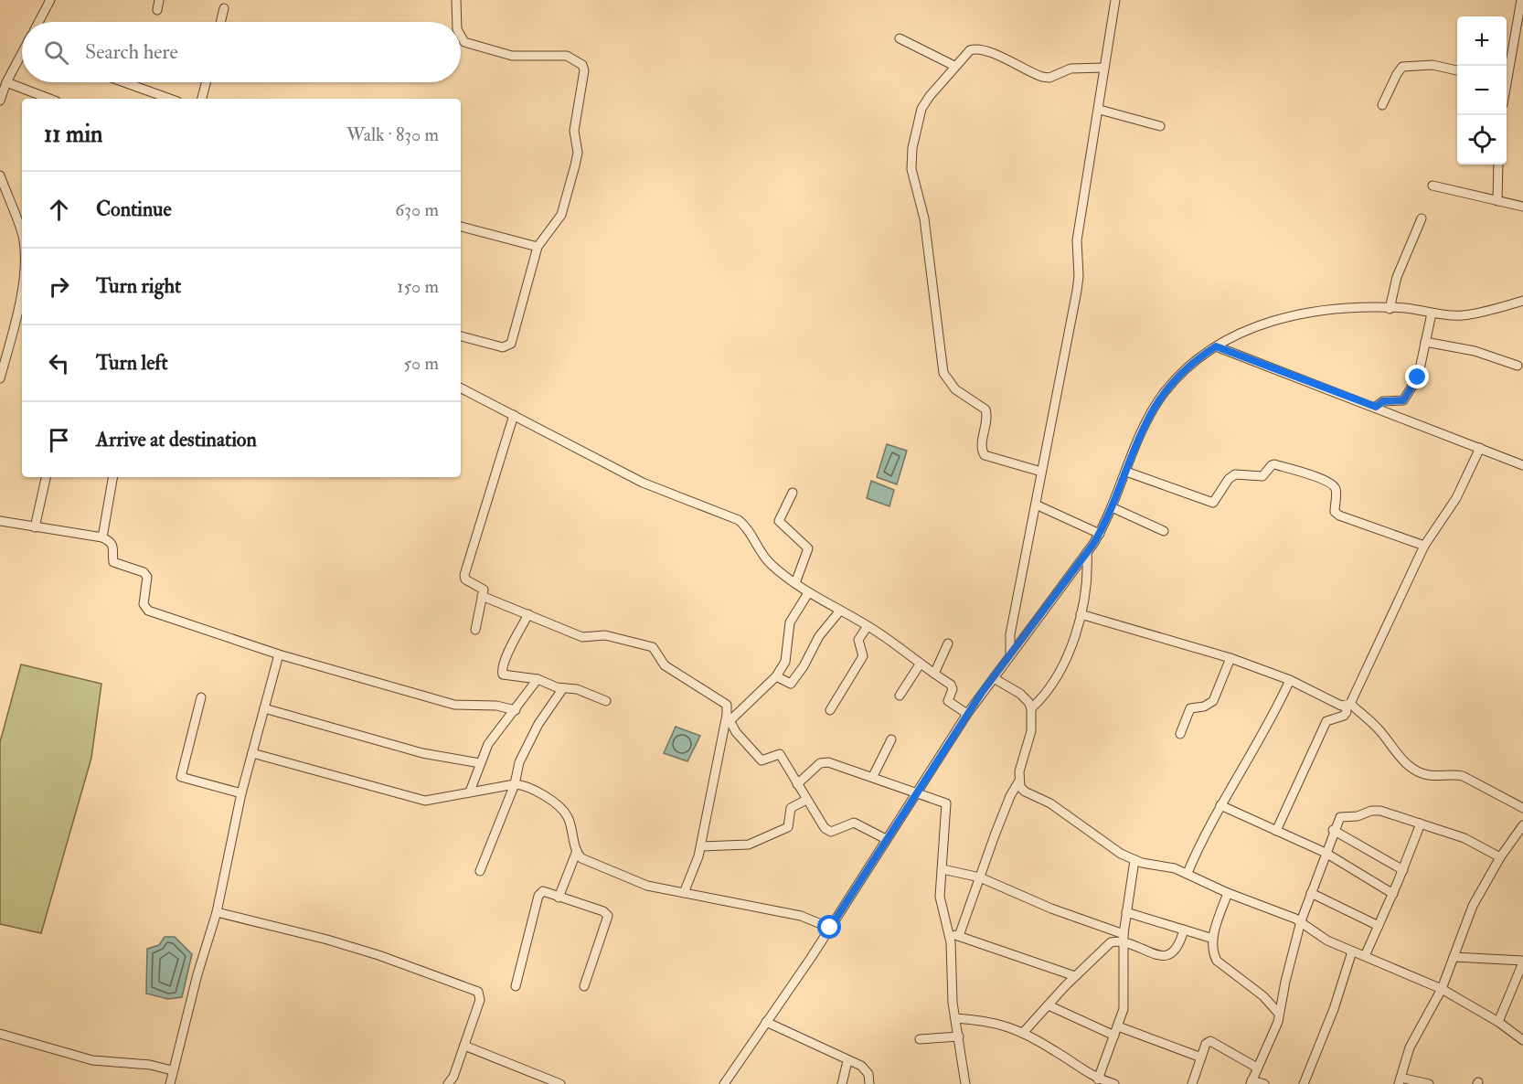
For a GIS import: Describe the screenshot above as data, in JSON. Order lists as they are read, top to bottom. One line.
{"page":{"map_buttons":["+","−"],"search":"Search here","heading":["11 min","Walk · 830 m"],"list":[["Continue","630 m"],["Turn right","150 m"],["Turn left","50 m"],"Arrive at destination"]}}
